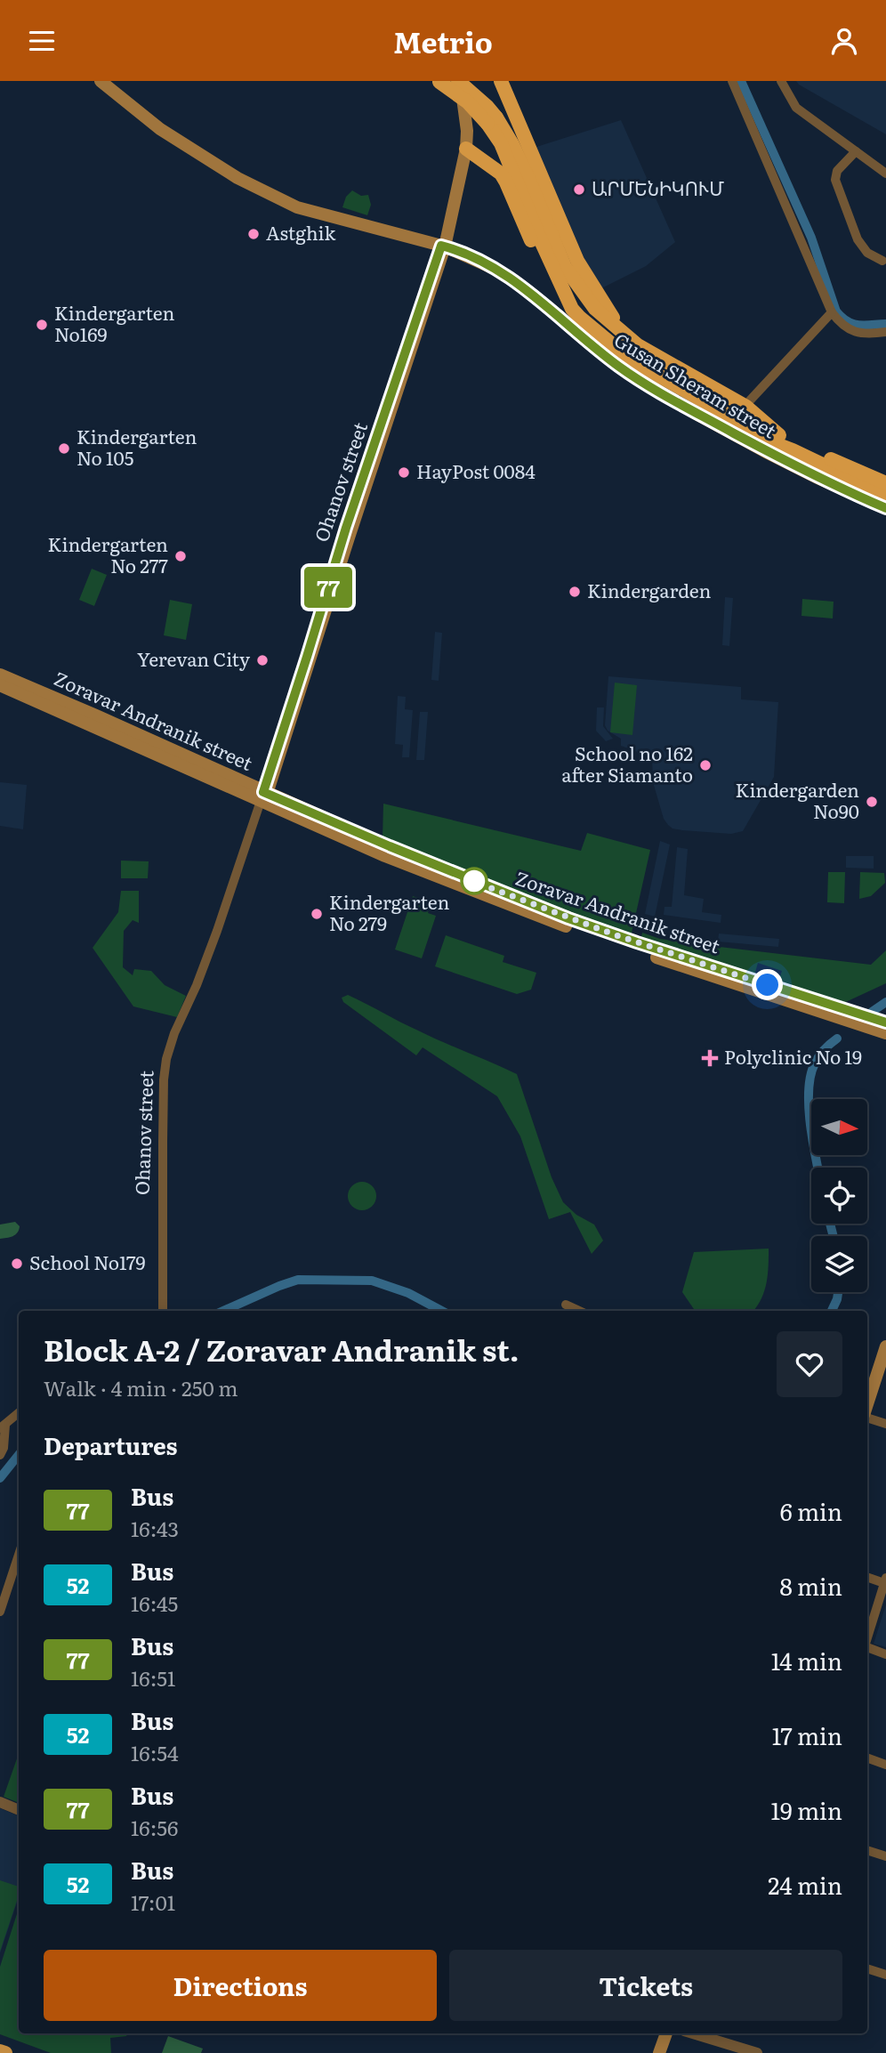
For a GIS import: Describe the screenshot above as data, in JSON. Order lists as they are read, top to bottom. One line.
{"streets":{"main road":["Gusan Sheram street","Ohanov street","Zoravar Andranik street"]},"crossings":[["Gusan Sheram street","Ohanov street"],["Ohanov street","Zoravar Andranik street"]],"places":{"other":["ԱՐՄԵՆԻԿՈՒՄ","Astghik","Kindergarten No169","Kindergarten No 105","HayPost 0084","Kindergarten No 277","Kindergarden","Yerevan City","School no 162 after Siamanto","Kindergarden No90","Kindergarten No 279","School No179"],"health":["Polyclinic No 19"]},"lines":["bus line 77"],"north":"right","page":{"header":"Metrio","on_map":"77","heading":[["Block A-2 / Zoravar Andranik st.","Walk · 4 min · 250 m"],"Departures"],"list":[{"mark":"77","name":"Bus","note":"16:43","value":"6 min"},{"mark":"52","name":"Bus","note":"16:45","value":"8 min"},{"mark":"77","name":"Bus","note":"16:51","value":"14 min"},{"mark":"52","name":"Bus","note":"16:54","value":"17 min"},{"mark":"77","name":"Bus","note":"16:56","value":"19 min"},{"mark":"52","name":"Bus","note":"17:01","value":"24 min"}],"buttons":["Directions","Tickets"]}}
